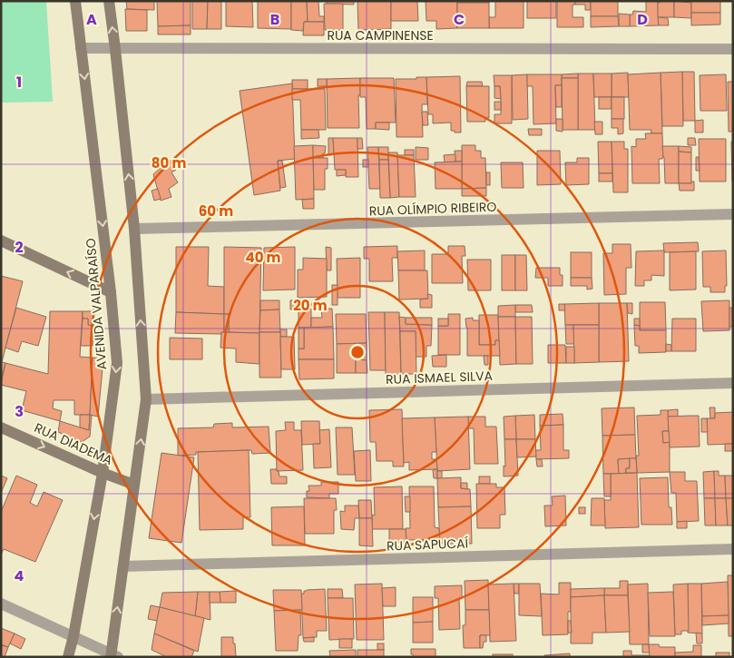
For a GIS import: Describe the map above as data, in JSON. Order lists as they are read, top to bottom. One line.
{"streets":{"main road":["AVENIDA VALPARAÍSO","RUA DIADEMA"],"street":["RUA CAMPINENSE","RUA OLÍMPIO RIBEIRO","RUA ISMAEL SILVA","RUA SAPUCAÍ"]},"crossings":[["RUA CAMPINENSE","AVENIDA VALPARAÍSO"],["AVENIDA VALPARAÍSO","RUA DIADEMA"]],"one_way":["RUA DIADEMA"],"grid":{"columns":["A","B","C","D"],"rows":["1","2","3","4"]},"rings":["80 m","60 m","40 m","20 m"]}
